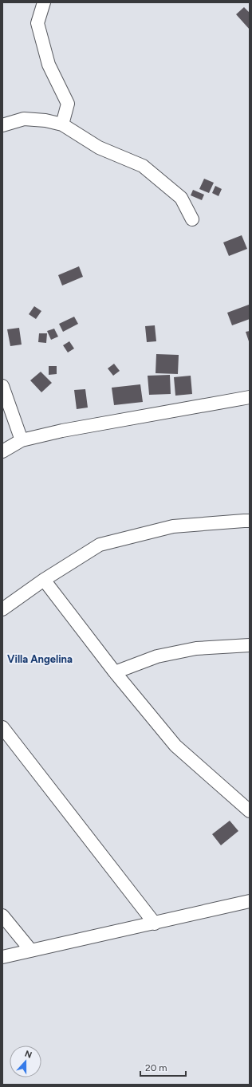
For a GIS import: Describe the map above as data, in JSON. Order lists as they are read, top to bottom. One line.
{"districts":["Villa Angelina"],"scale_bar":"20 m","north":"top"}
